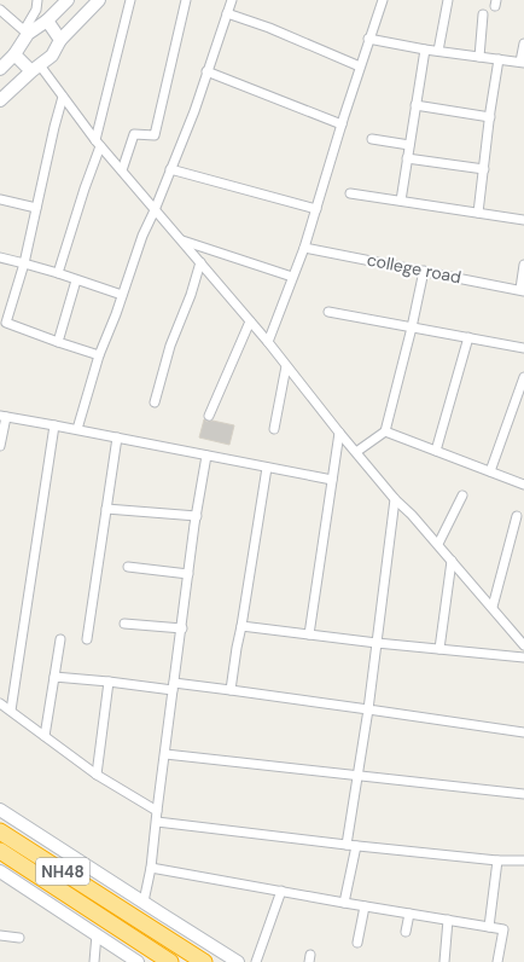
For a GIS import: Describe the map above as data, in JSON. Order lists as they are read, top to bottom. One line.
{"streets":{"highway":["NH48"],"street":["college road"]}}
